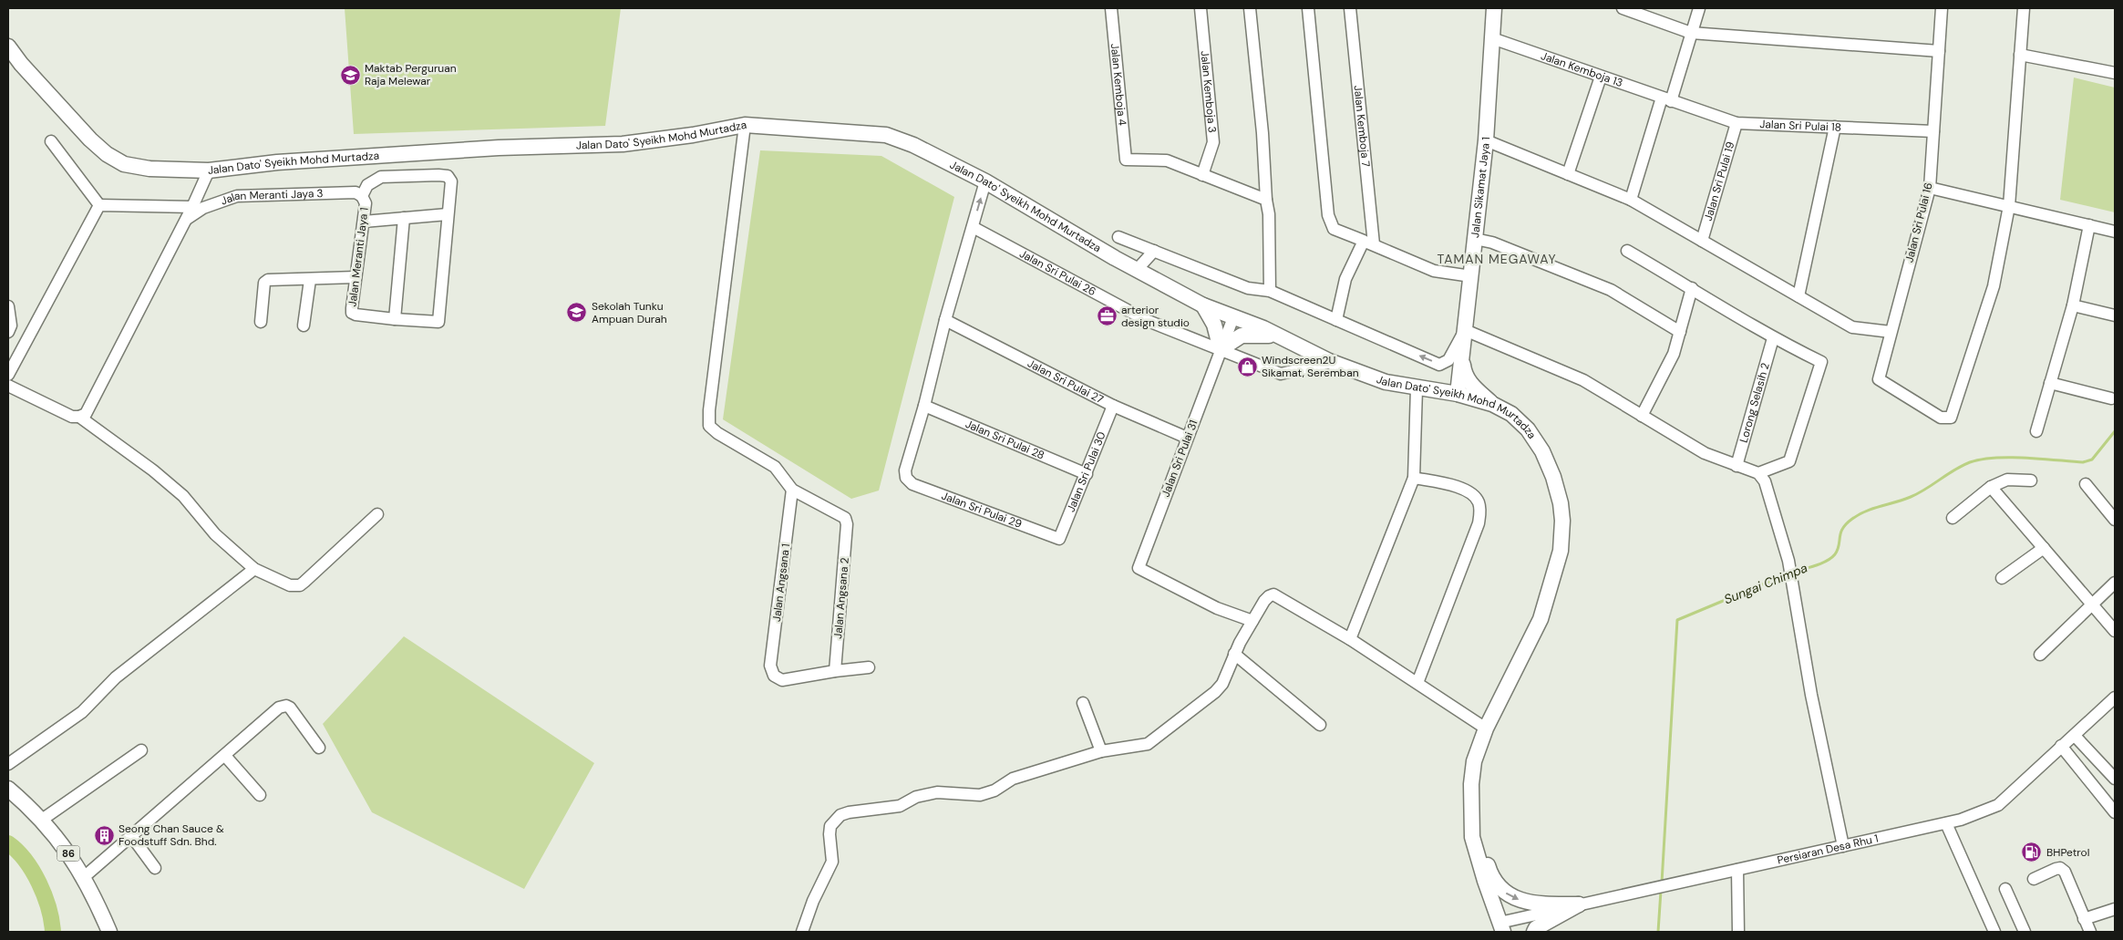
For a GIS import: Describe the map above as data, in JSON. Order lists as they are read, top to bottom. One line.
{"streets":{"main road":["Jalan Dato' Syeikh Mohd Murtadza","Jalan Sikamat Jaya 1","86"],"street":["Jalan Kemboja 13","Jalan Kemboja 4","Jalan Kemboja 3","Jalan Sri Pulai 18","Jalan Kemboja 7","Jalan Sri Pulai 19","Jalan Meranti Jaya 3","Jalan Sri Pulai 16","Jalan Meranti Jaya 1","Jalan Sri Pulai 26","Jalan Sri Pulai 27","Lorong Selasih 2","Jalan Sri Pulai 28","Jalan Sri Pulai 31","Jalan Sri Pulai 30","Jalan Sri Pulai 29","Jalan Angsana 1","Jalan Angsana 2","Persiaran Desa Rhu 1"]},"crossings":[["Jalan Kemboja 13","Jalan Sri Pulai 18"],["Jalan Kemboja 13","Jalan Sikamat Jaya 1"],["Jalan Kemboja 4","Jalan Kemboja 3"],["Jalan Sri Pulai 18","Jalan Sri Pulai 19"],["Jalan Sri Pulai 18","Jalan Sri Pulai 16"],["Jalan Dato' Syeikh Mohd Murtadza","Jalan Sikamat Jaya 1"],["Jalan Dato' Syeikh Mohd Murtadza","Jalan Sri Pulai 26"],["Jalan Dato' Syeikh Mohd Murtadza","Jalan Sri Pulai 31"],["Jalan Dato' Syeikh Mohd Murtadza","Persiaran Desa Rhu 1"],["Jalan Meranti Jaya 3","Jalan Meranti Jaya 1"],["Jalan Sri Pulai 26","Jalan Sri Pulai 31"],["Jalan Sri Pulai 27","Jalan Sri Pulai 31"],["Jalan Sri Pulai 27","Jalan Sri Pulai 30"],["Jalan Sri Pulai 28","Jalan Sri Pulai 30"],["Jalan Sri Pulai 28","Jalan Sri Pulai 29"],["Jalan Sri Pulai 30","Jalan Sri Pulai 29"],["Jalan Angsana 1","Jalan Angsana 2"]],"districts":["TAMAN MEGAWAY"],"water":["Sungai Chimpa"],"places":{"school or university":["Maktab Perguruan Raja Melewar","Sekolah Tunku Ampuan Durah"],"office":["arterior design studio"],"shop":["Windscreen2U Sikamat, Seremban"],"building":["Seong Chan Sauce & Foodstuff Sdn. Bhd."],"fuel station":["BHPetrol"]}}
